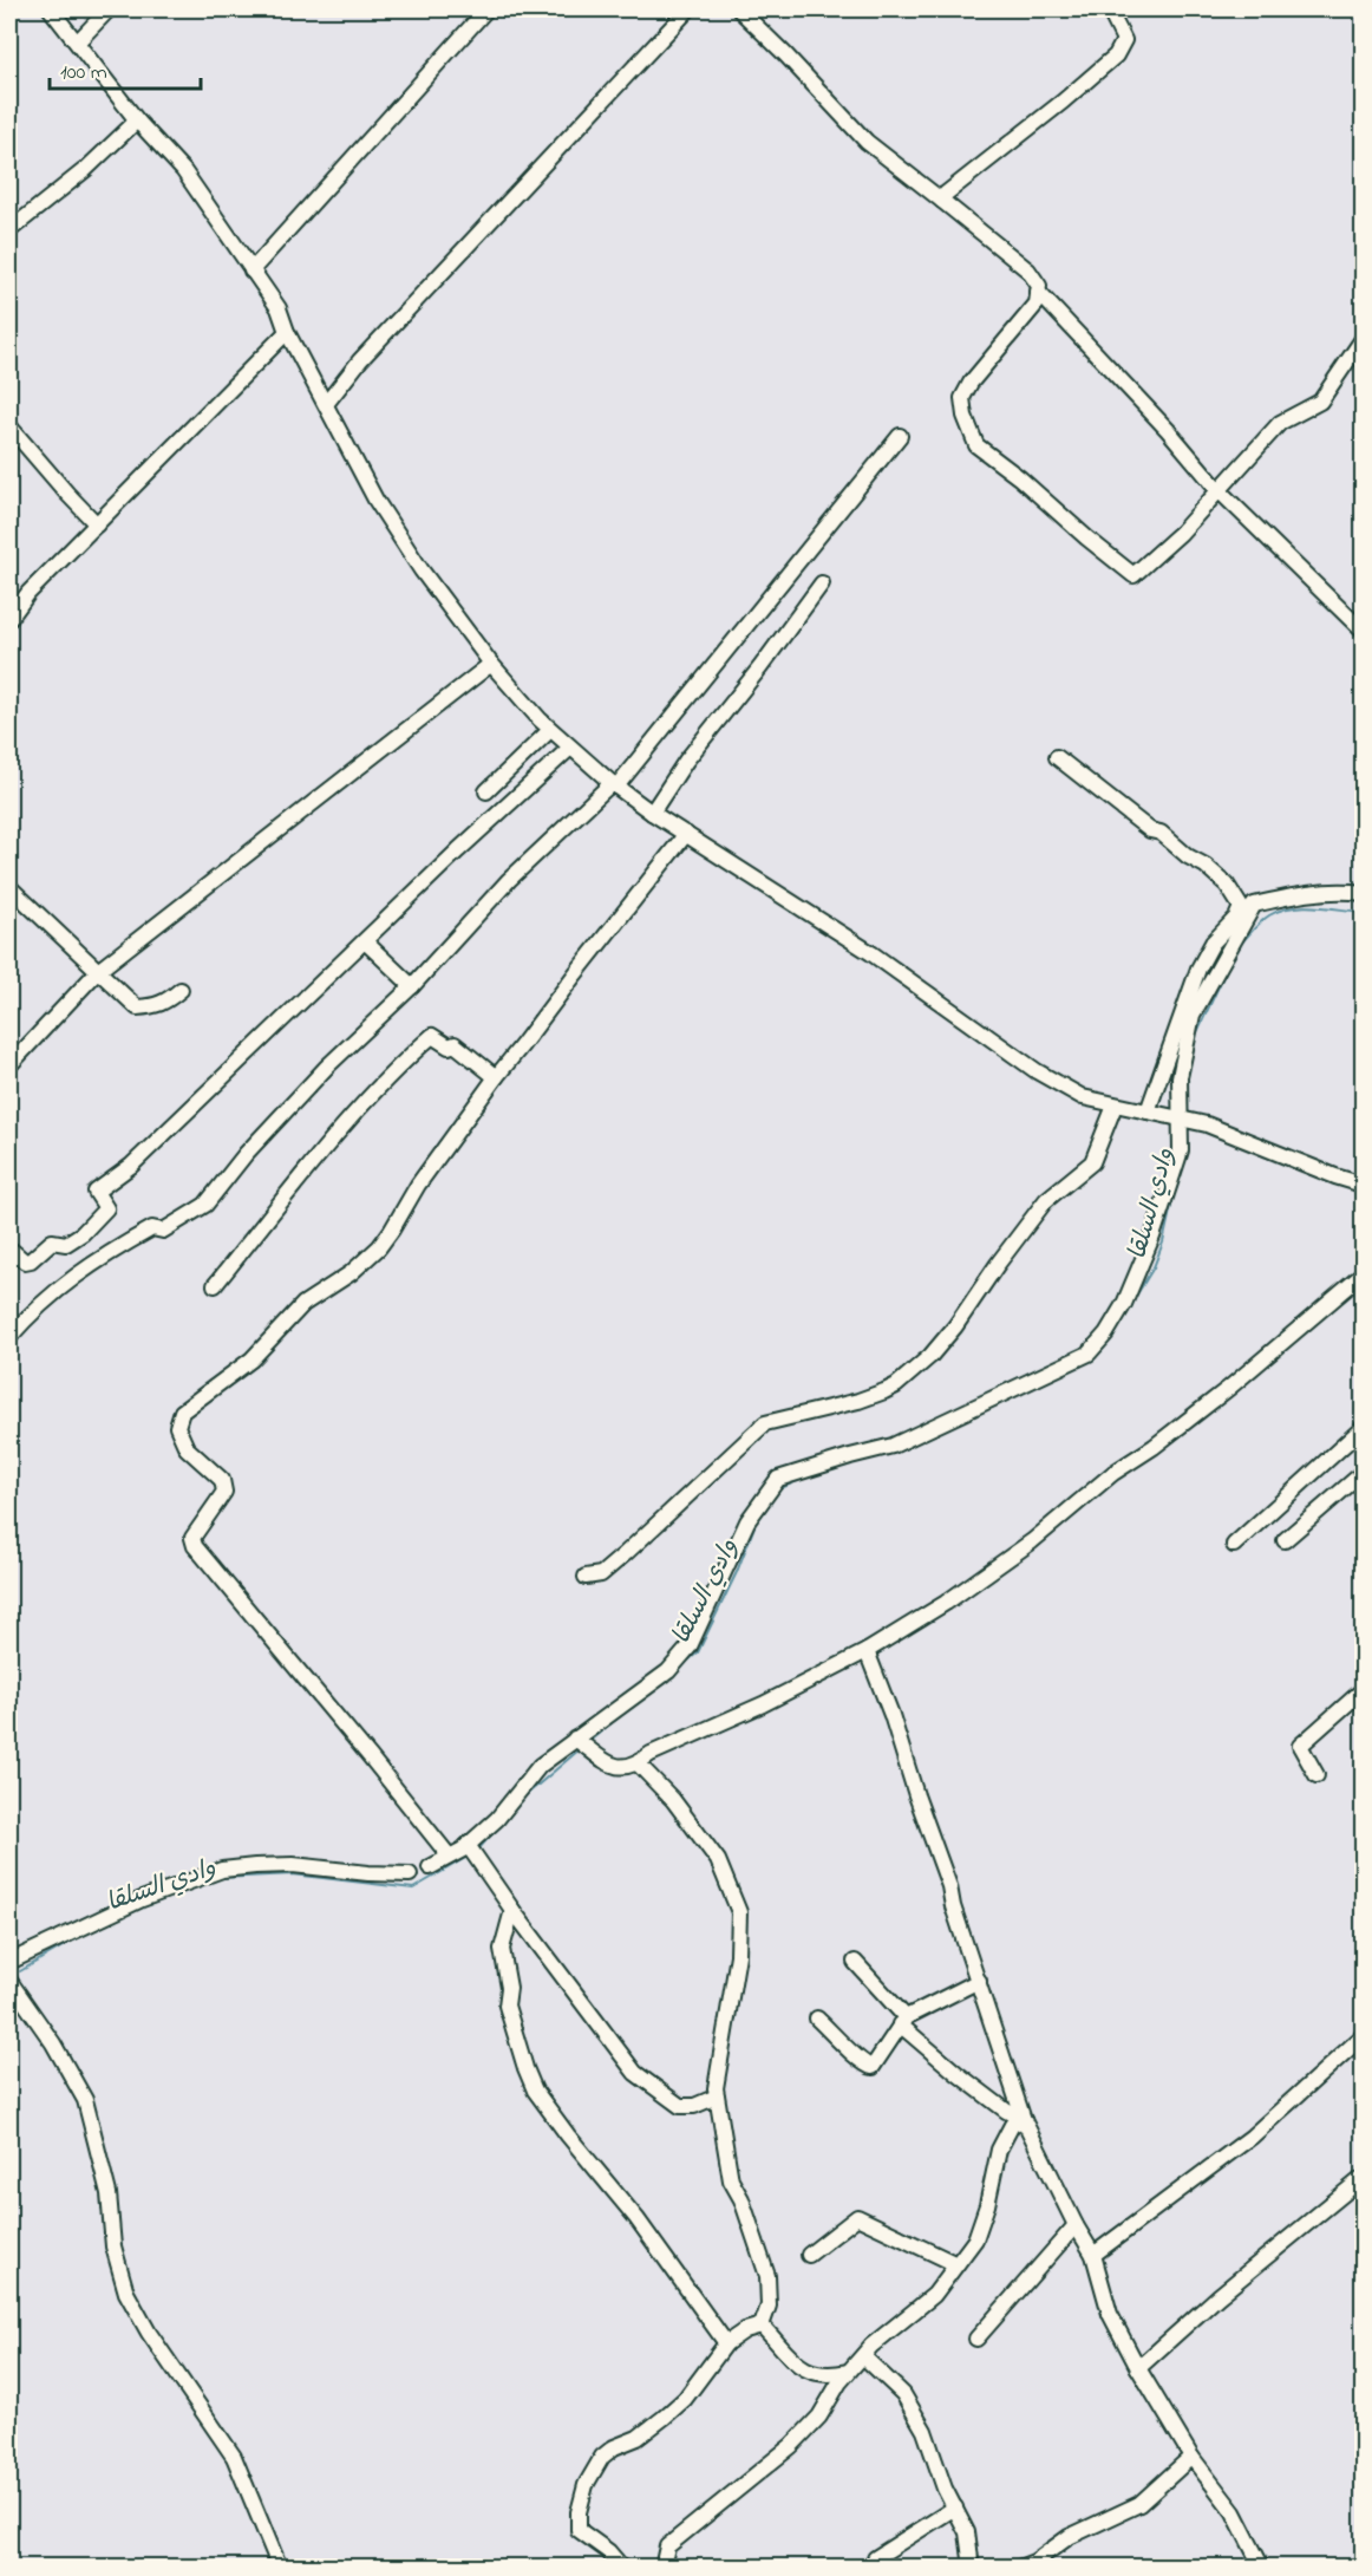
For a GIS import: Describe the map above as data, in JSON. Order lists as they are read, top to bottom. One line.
{"water":["وادي السلقا"],"scale_bar":"100 m"}
